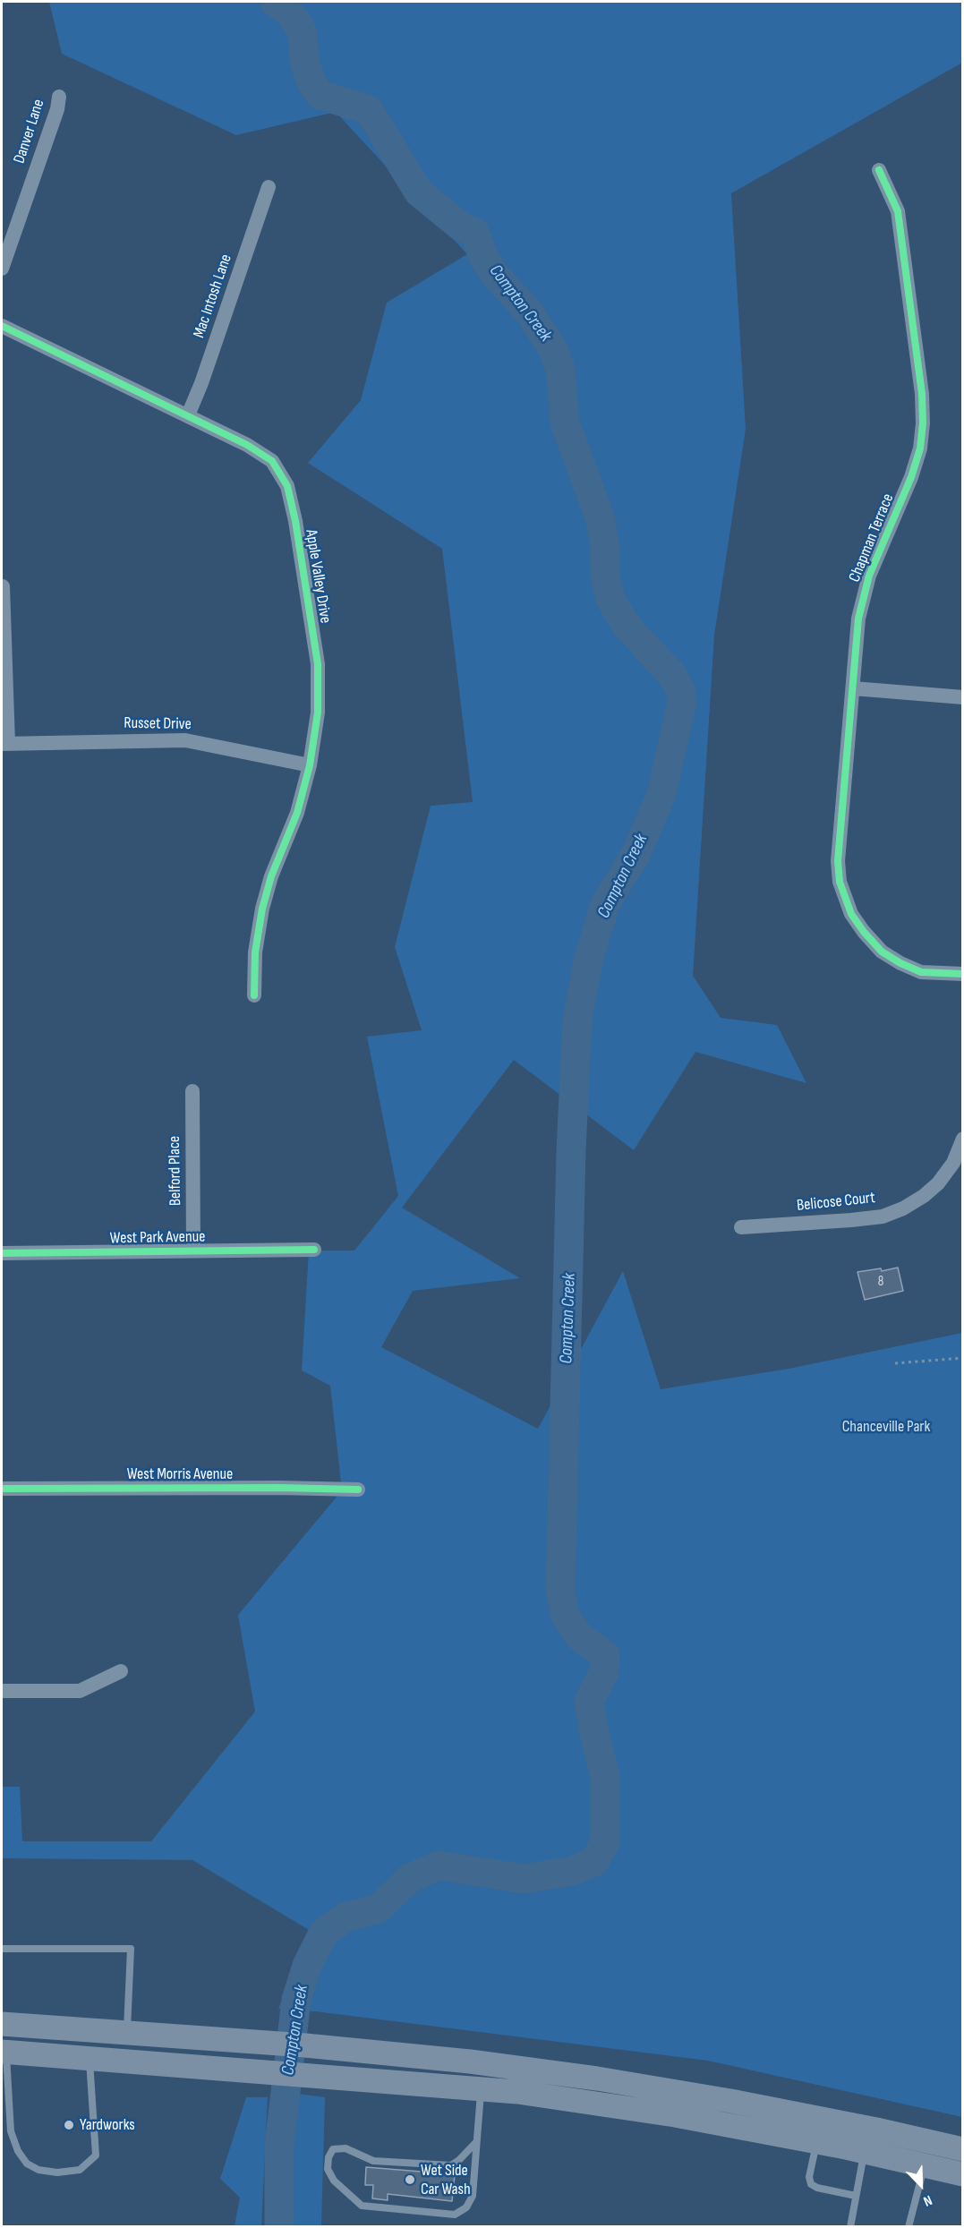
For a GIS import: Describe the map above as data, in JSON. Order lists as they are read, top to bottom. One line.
{"streets":{"street":["Danver Lane","Mac Intosh Lane","Chapman Terrace","Apple Valley Drive","Russet Drive","Belford Place","Belicose Court","West Park Avenue","West Morris Avenue"]},"crossings":[["Mac Intosh Lane","Apple Valley Drive"],["Apple Valley Drive","Russet Drive"],["Belford Place","West Park Avenue"]],"water":["Compton Creek"],"parks":["Chanceville Park"],"places":["Yardworks","Wet Side Car Wash"],"house_numbers":["8"],"north":"bottom right"}
